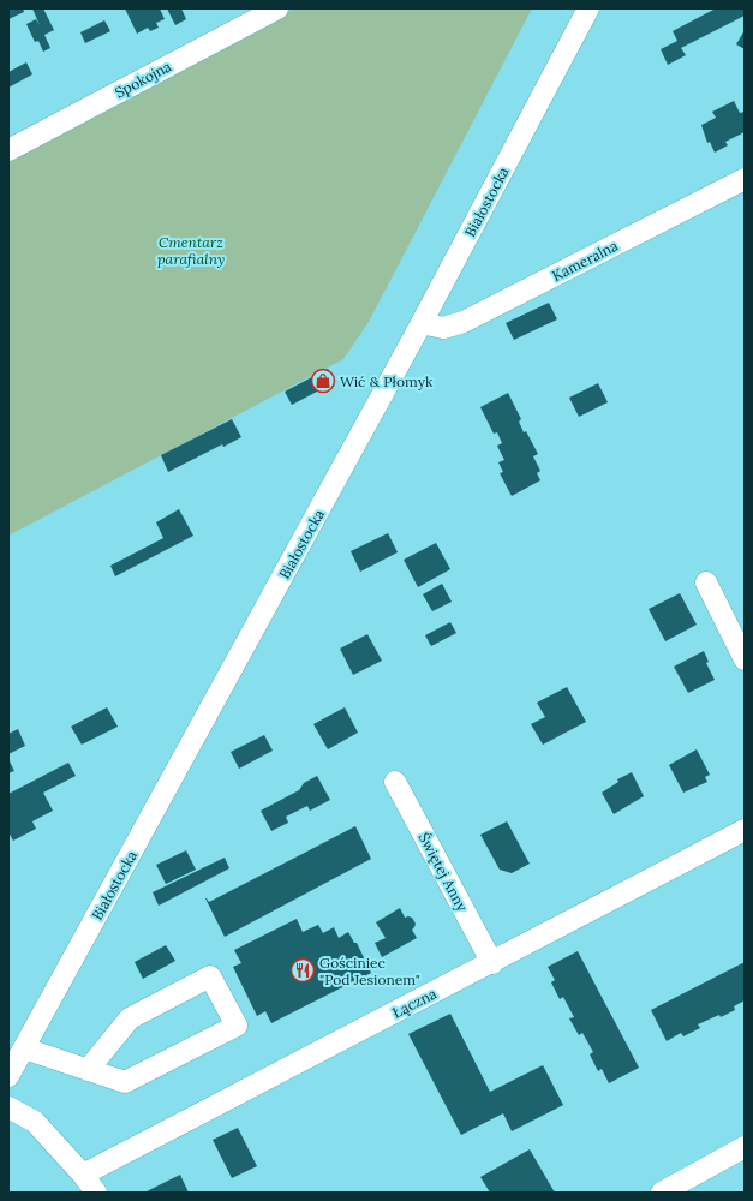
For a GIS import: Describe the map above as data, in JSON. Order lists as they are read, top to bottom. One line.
{"streets":{"street":["Spokojna","Białostocka","Kameralna","Świętej Anny","Łączna"]},"crossings":[["Białostocka","Kameralna"],["Świętej Anny","Łączna"]],"parks":["Cmentarz parafialny"],"places":{"shop":["Wić & Płomyk"],"restaurant":["Gościniec \"Pod Jesionem\""]}}
